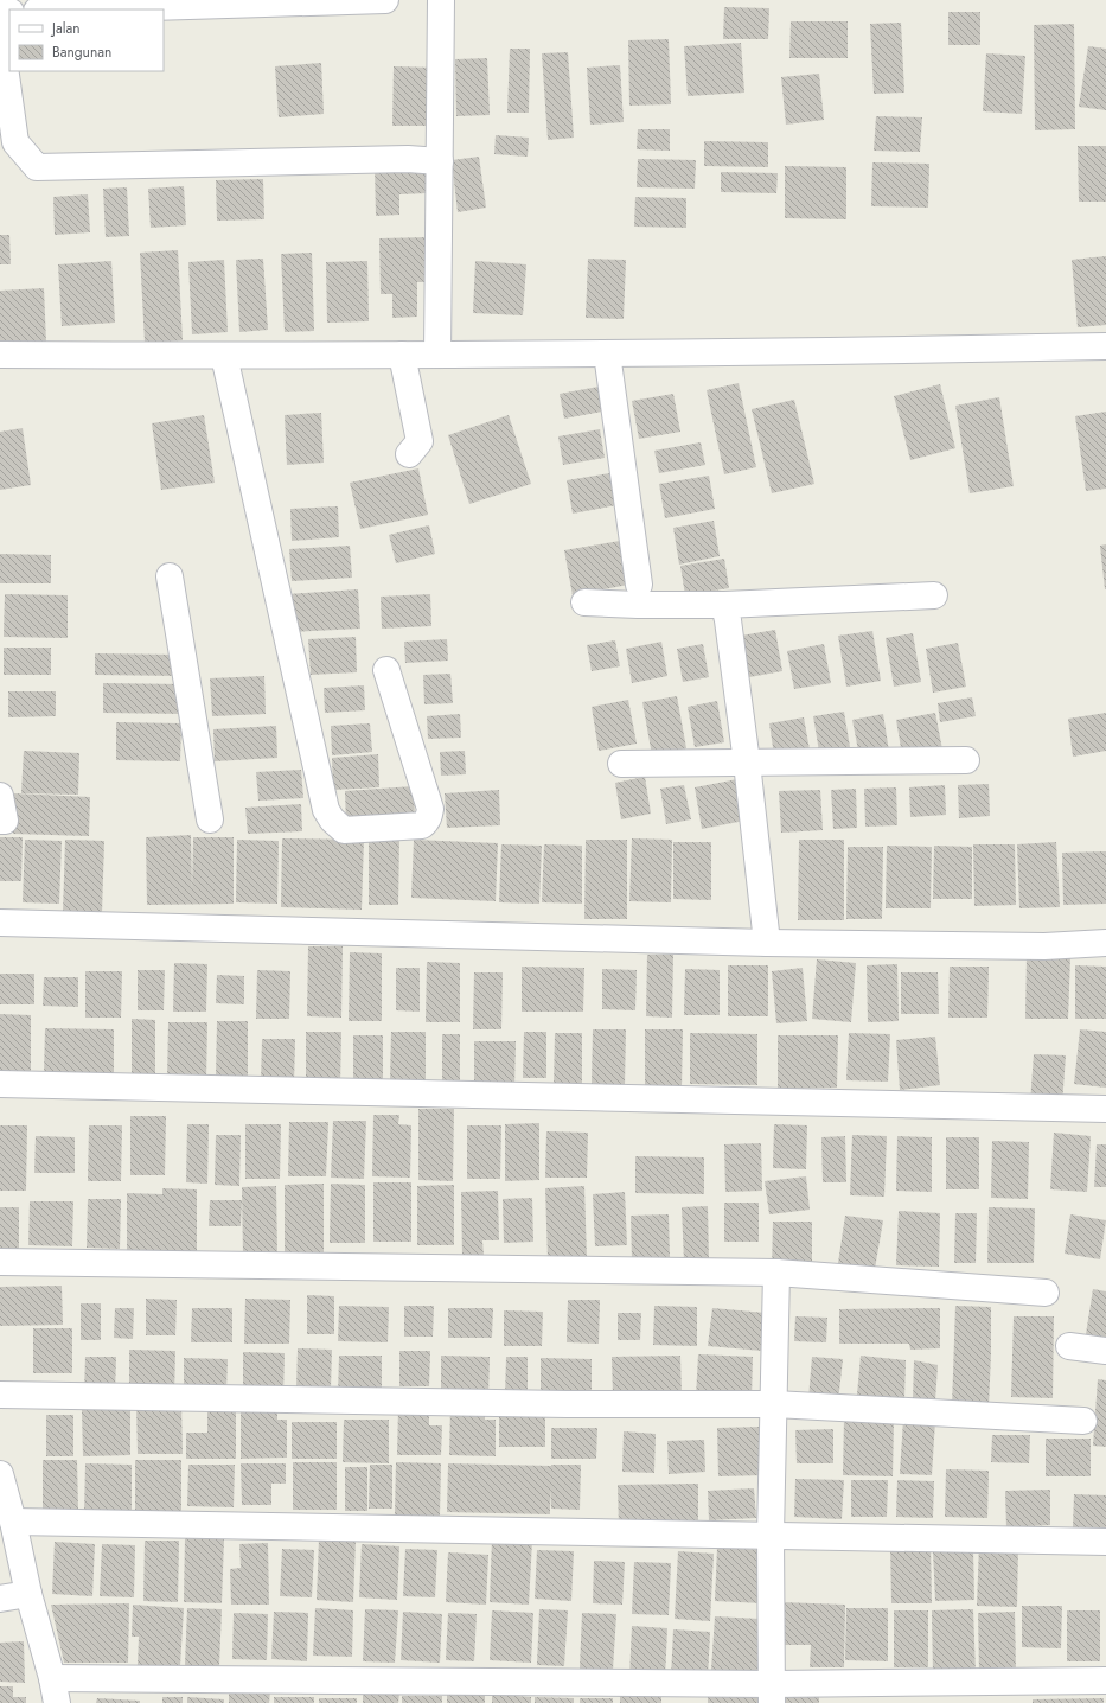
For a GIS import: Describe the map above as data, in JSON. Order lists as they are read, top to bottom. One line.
{"legend":["Jalan","Bangunan"]}
